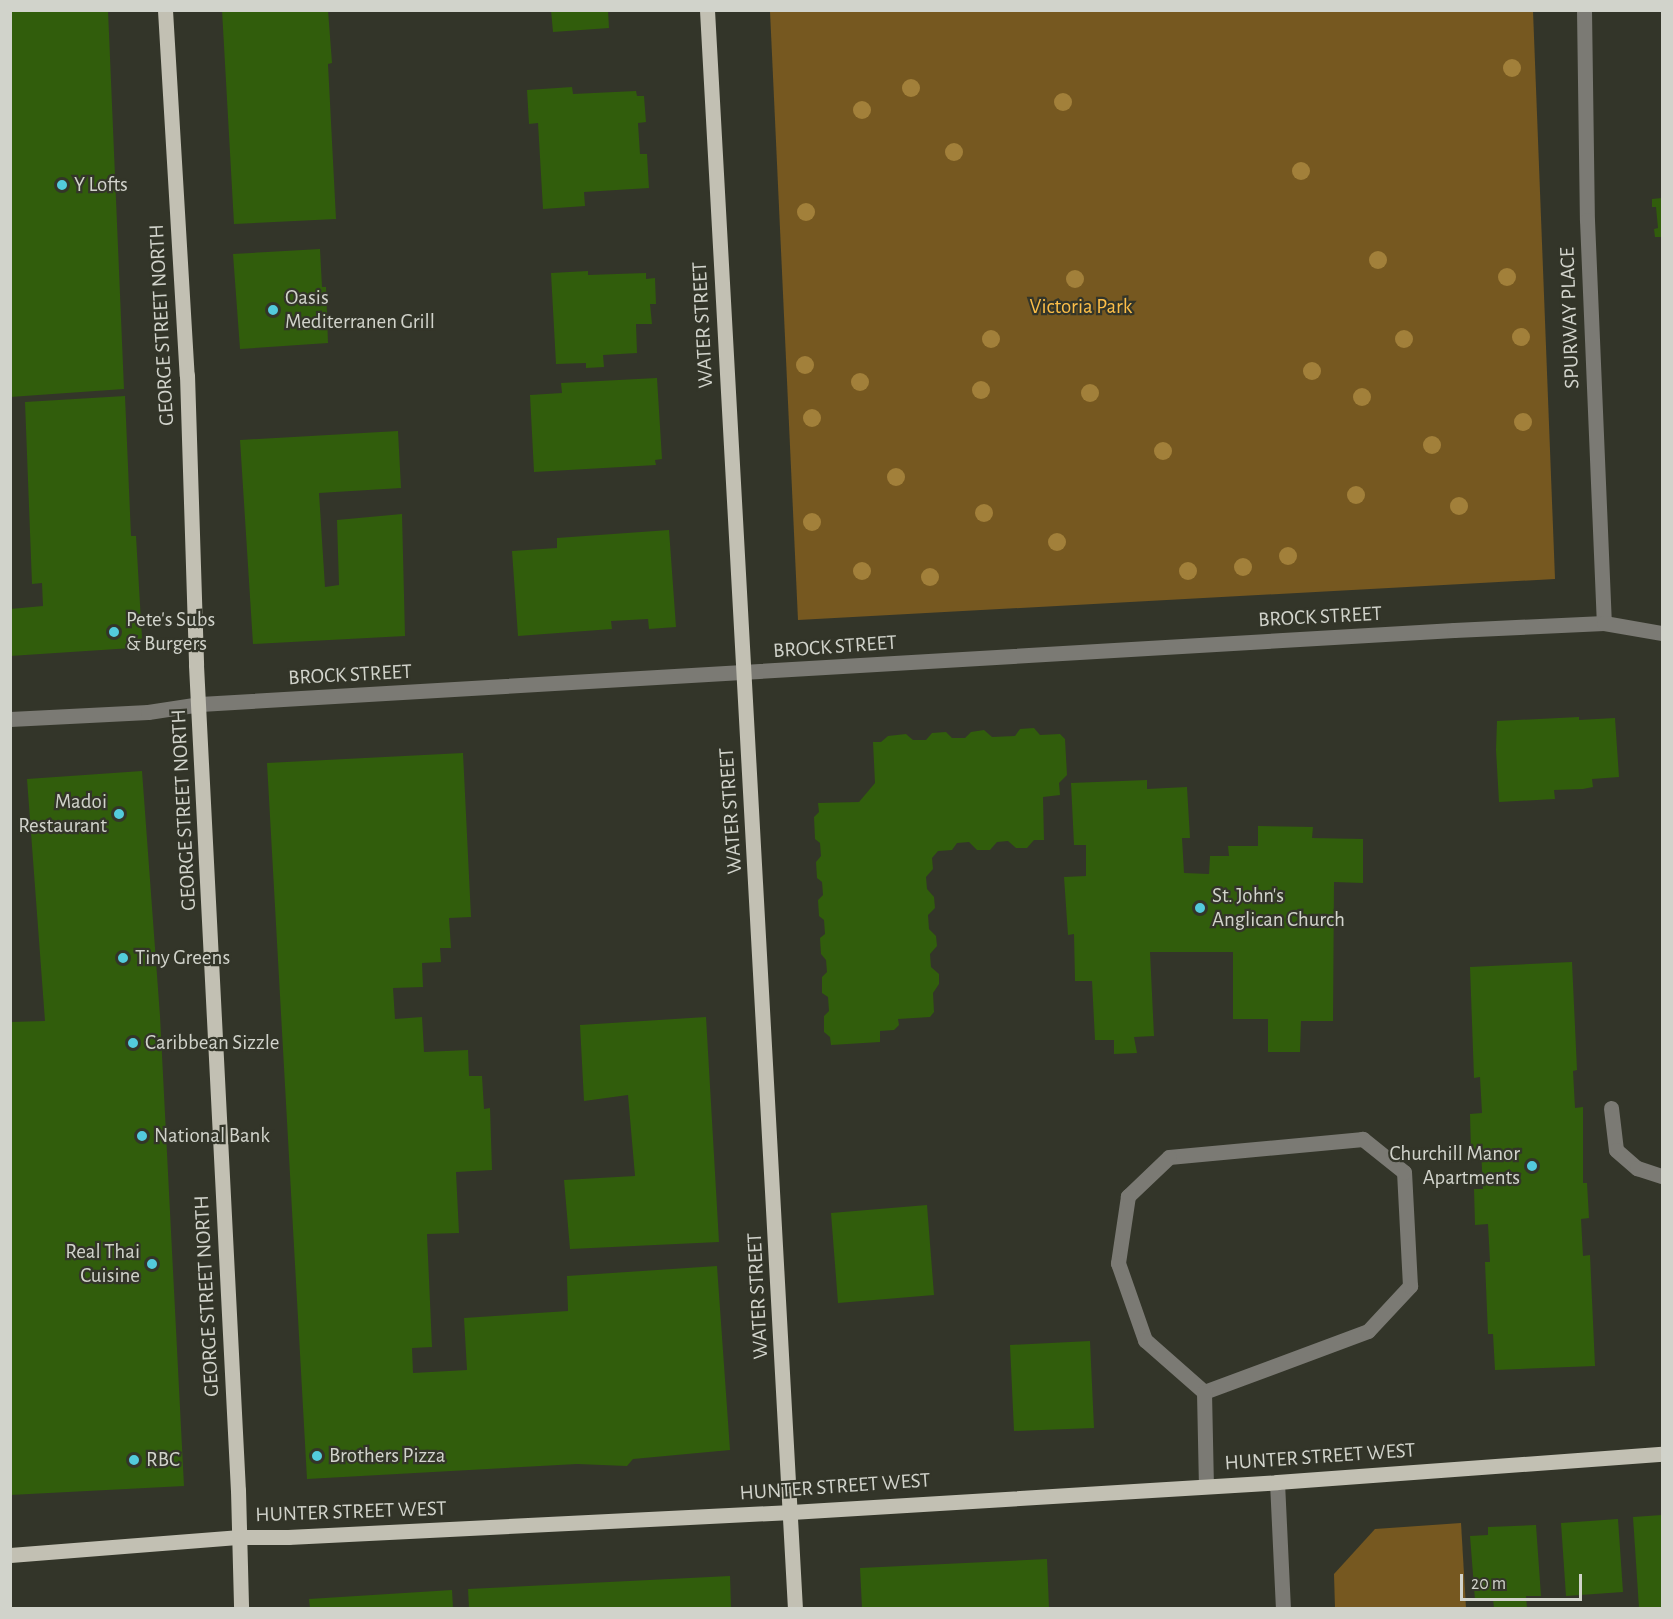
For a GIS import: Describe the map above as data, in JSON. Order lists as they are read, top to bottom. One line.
{"streets":{"main road":["GEORGE STREET NORTH","WATER STREET","HUNTER STREET WEST"],"street":["SPURWAY PLACE","BROCK STREET"]},"crossings":[["SPURWAY PLACE","BROCK STREET"],["GEORGE STREET NORTH","BROCK STREET"],["GEORGE STREET NORTH","HUNTER STREET WEST"],["WATER STREET","BROCK STREET"],["WATER STREET","HUNTER STREET WEST"]],"parks":["Victoria Park"],"places":["Y Lofts","Oasis Mediterranen Grill","Pete's Subs & Burgers","Madoi Restaurant","St. John's Anglican Church","Tiny Greens","Caribbean Sizzle","National Bank","Churchill Manor Apartments","Real Thai Cuisine","Brothers Pizza","RBC"],"scale_bar":"20 m"}
